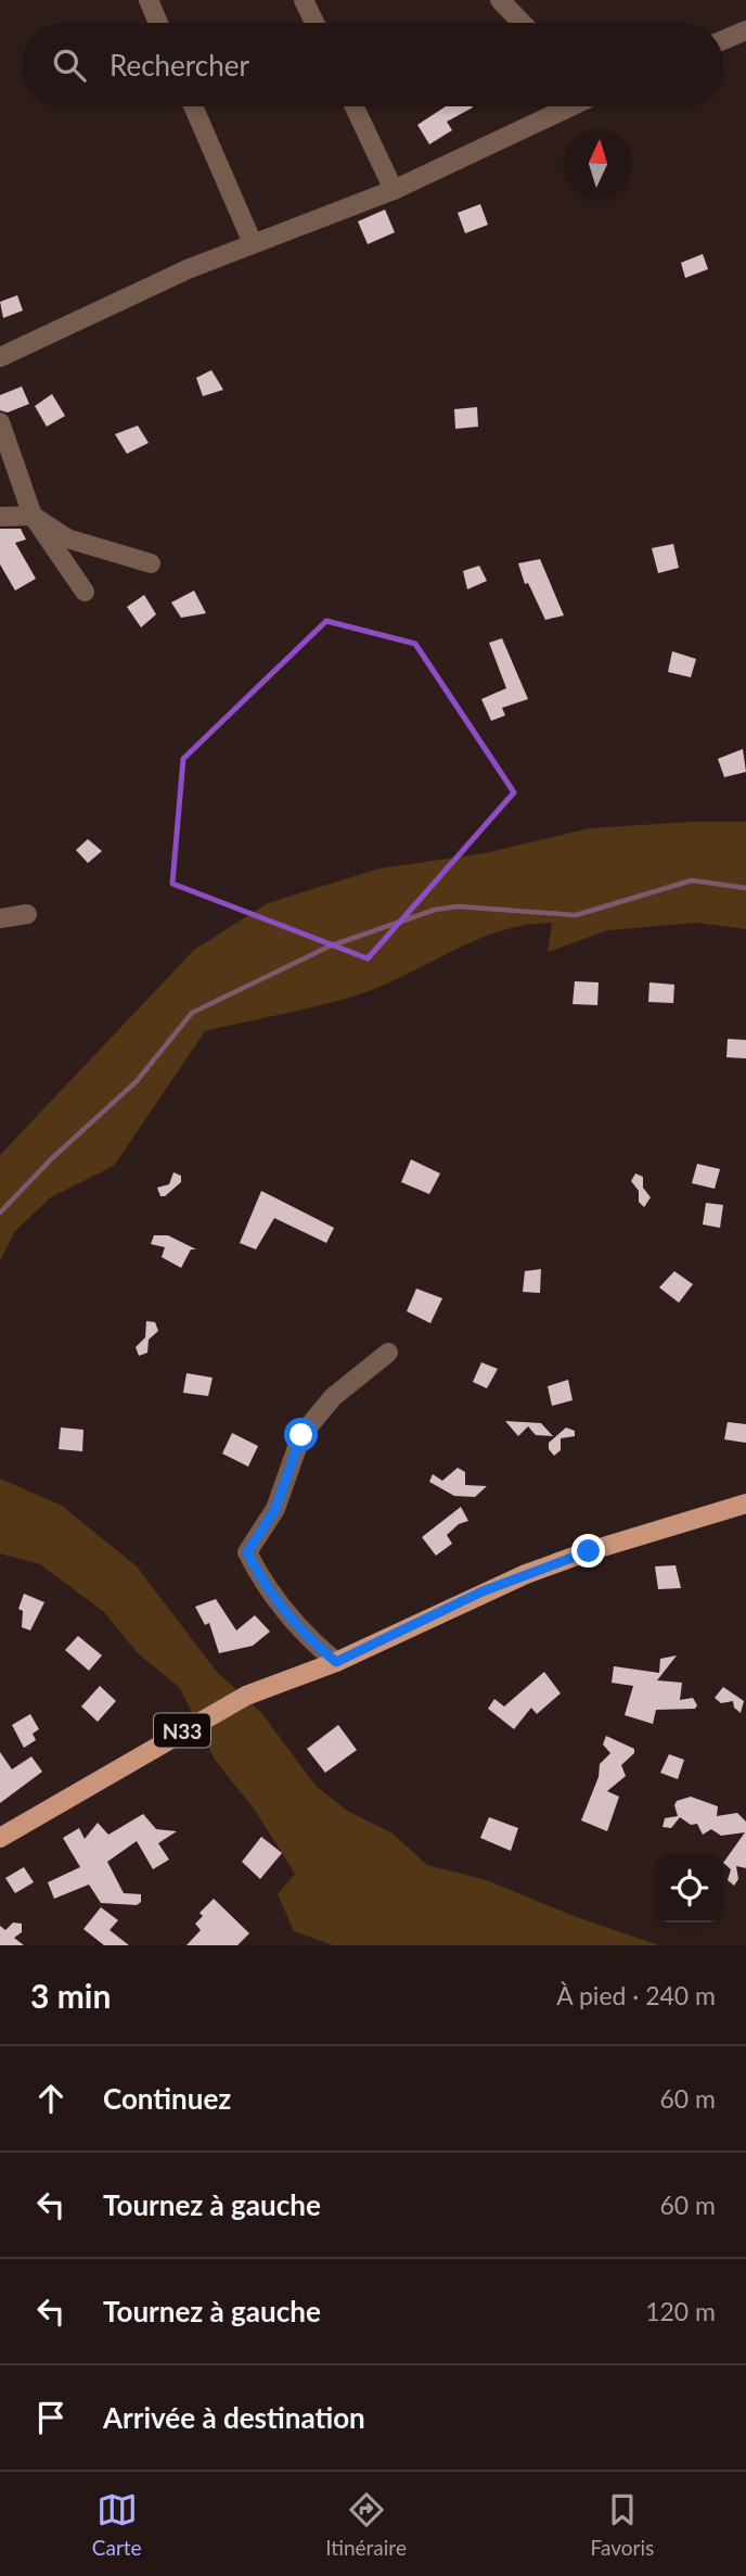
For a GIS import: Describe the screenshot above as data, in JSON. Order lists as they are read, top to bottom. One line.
{"streets":{"main road":["N33"]},"north":"top","page":{"search":"Rechercher","heading":["3 min","À pied · 240 m"],"list":[["Continuez","60 m"],["Tournez à gauche","60 m"],["Tournez à gauche","120 m"],"Arrivée à destination"],"nav":["Carte","Itinéraire","Favoris"]}}
